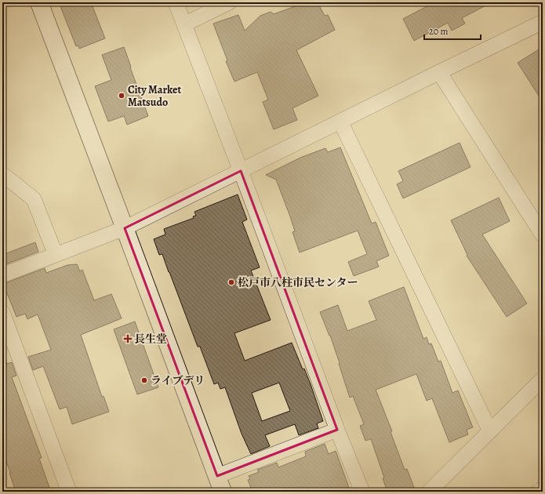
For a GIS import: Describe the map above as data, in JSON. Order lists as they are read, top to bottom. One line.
{"places":{"other":["City Market Matsudo","松戸市八柱市民センター","ライブデリ"],"health":["長生堂"]},"scale_bar":"20 m"}
